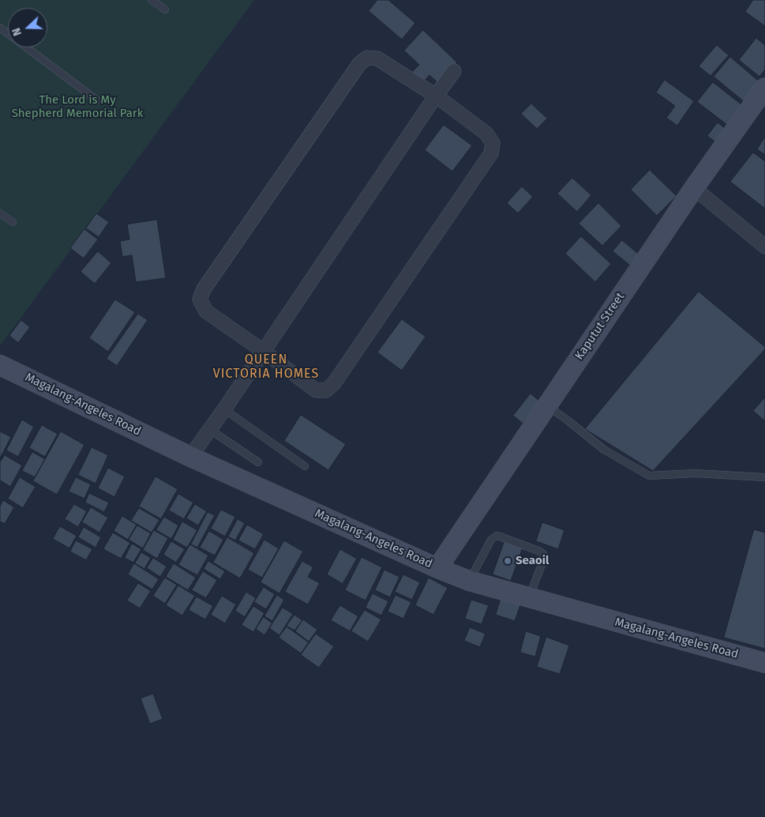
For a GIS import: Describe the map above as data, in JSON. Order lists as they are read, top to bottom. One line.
{"streets":{"main road":["Kaputut Street","Magalang-Angeles Road"]},"crossings":[["Kaputut Street","Magalang-Angeles Road"]],"districts":["QUEEN VICTORIA HOMES"],"parks":["The Lord is My Shepherd Memorial Park"],"places":["Seaoil"],"north":"left"}
